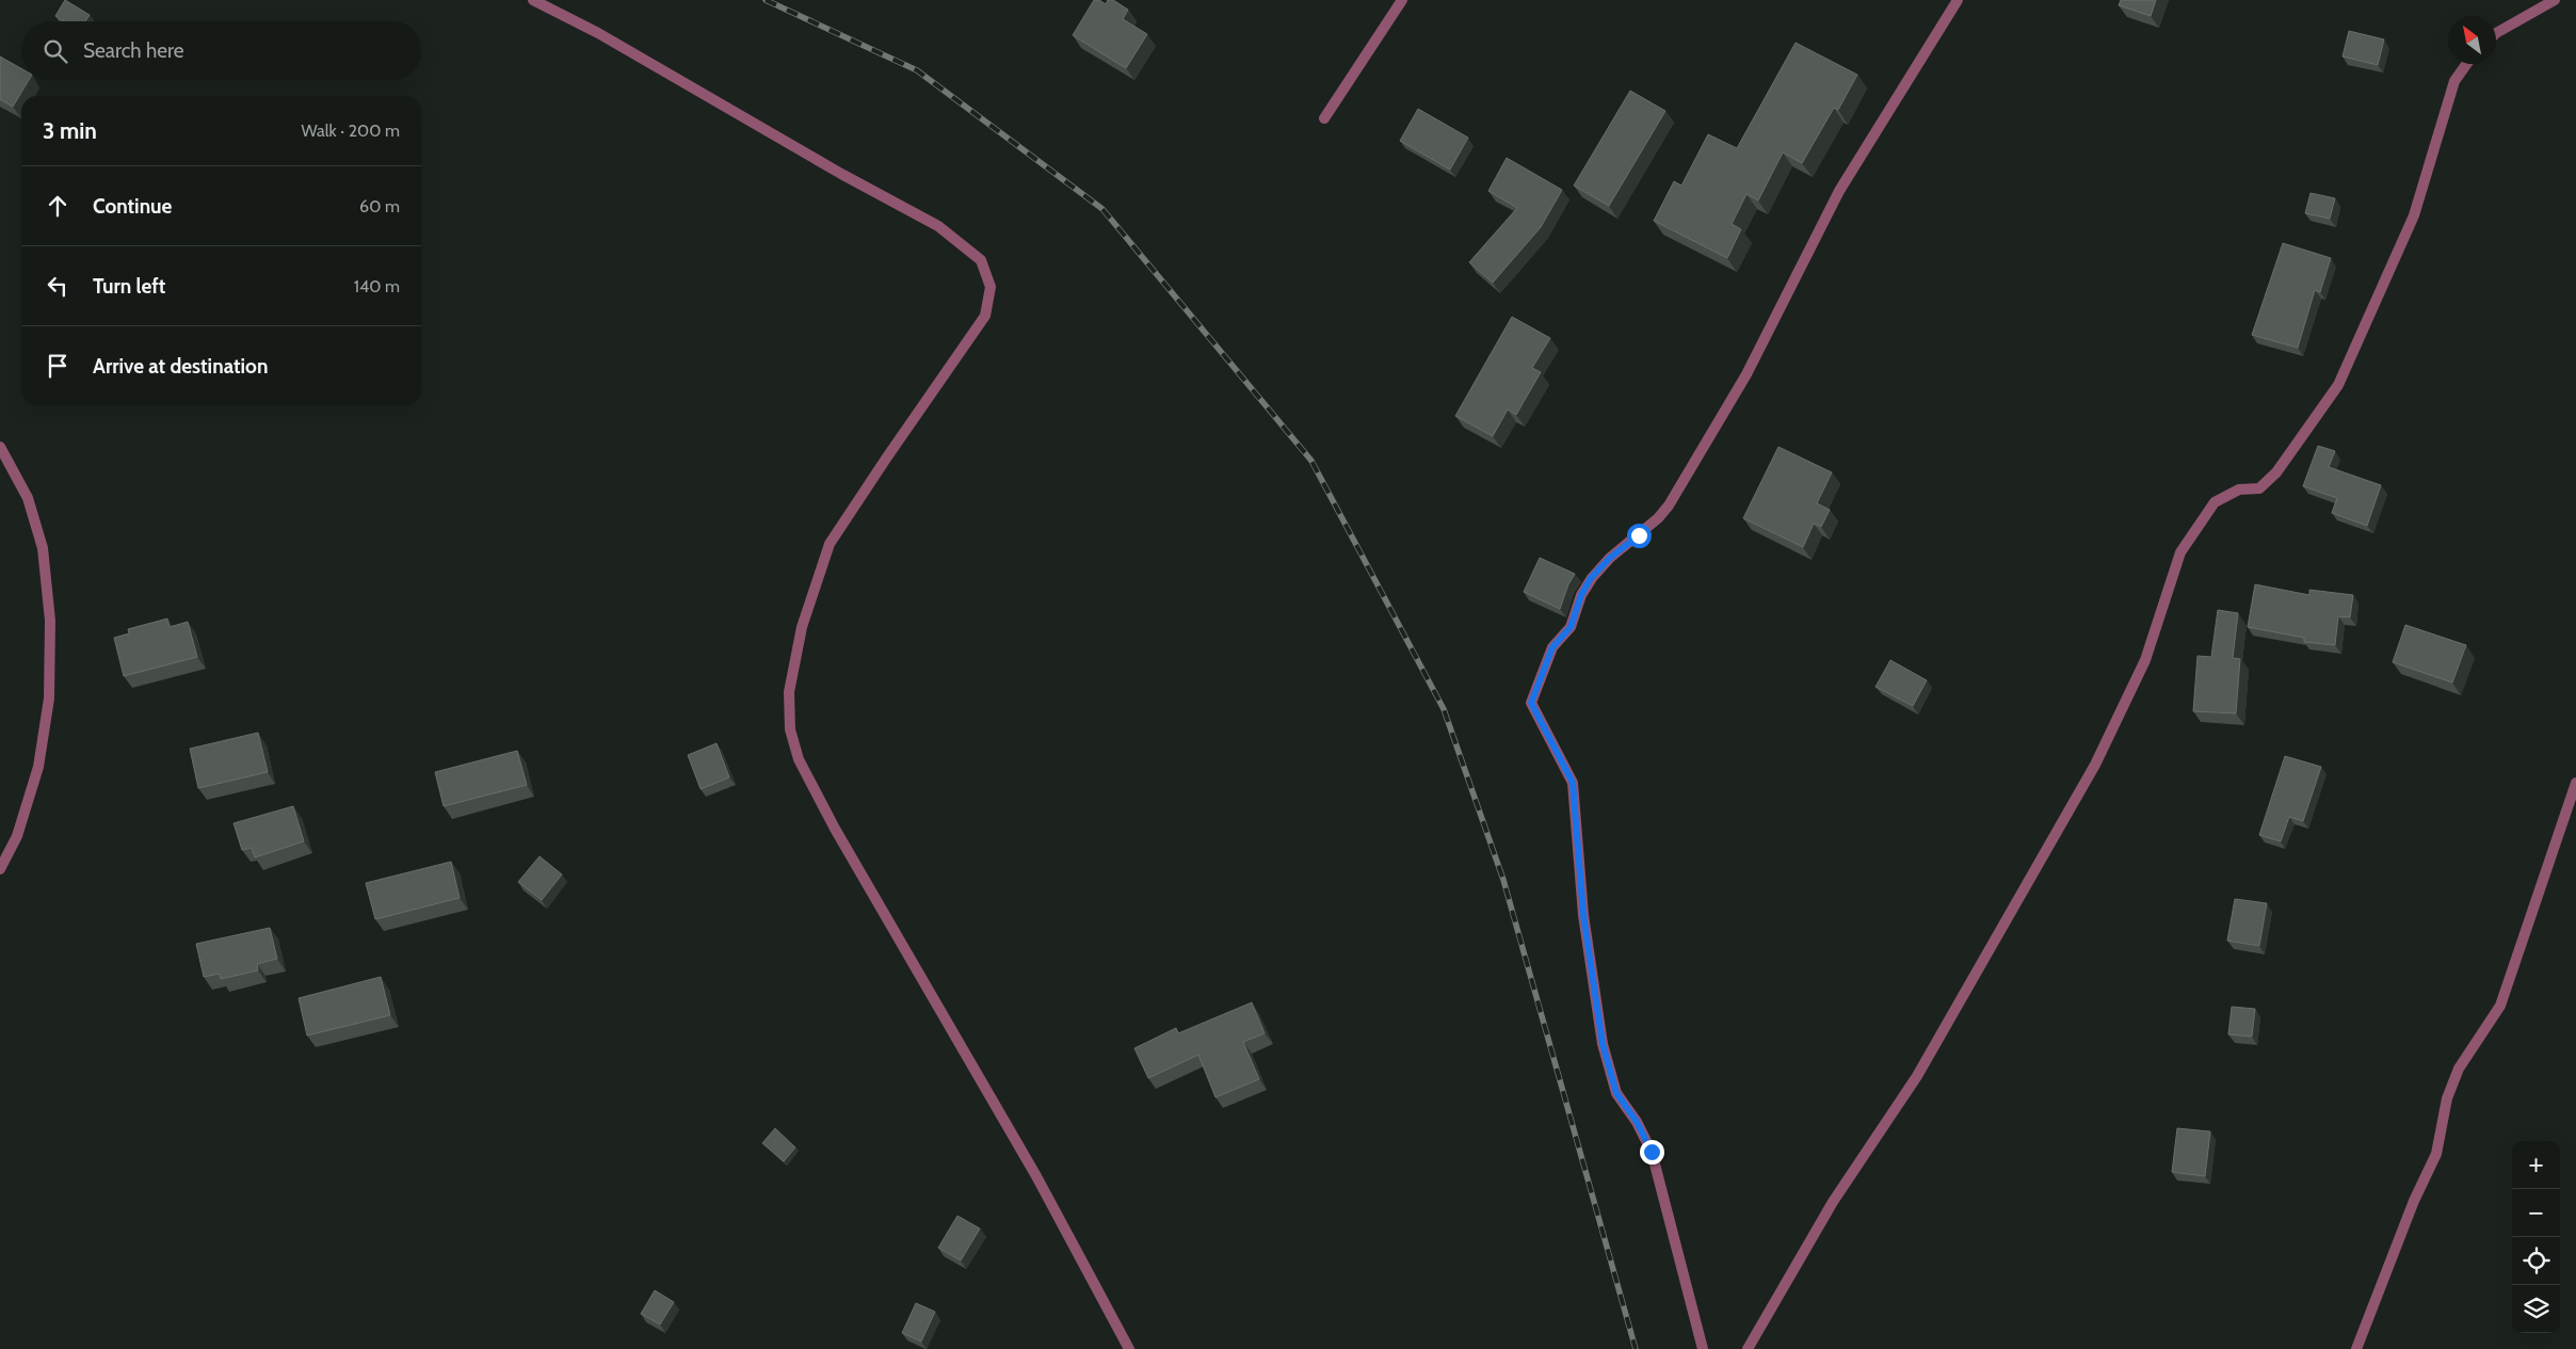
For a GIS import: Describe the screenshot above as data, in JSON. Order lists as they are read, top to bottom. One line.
{"north":"top left","page":{"search":"Search here","heading":["3 min","Walk · 200 m"],"list":[["Continue","60 m"],["Turn left","140 m"],"Arrive at destination"],"map_buttons":["+","−"]}}
